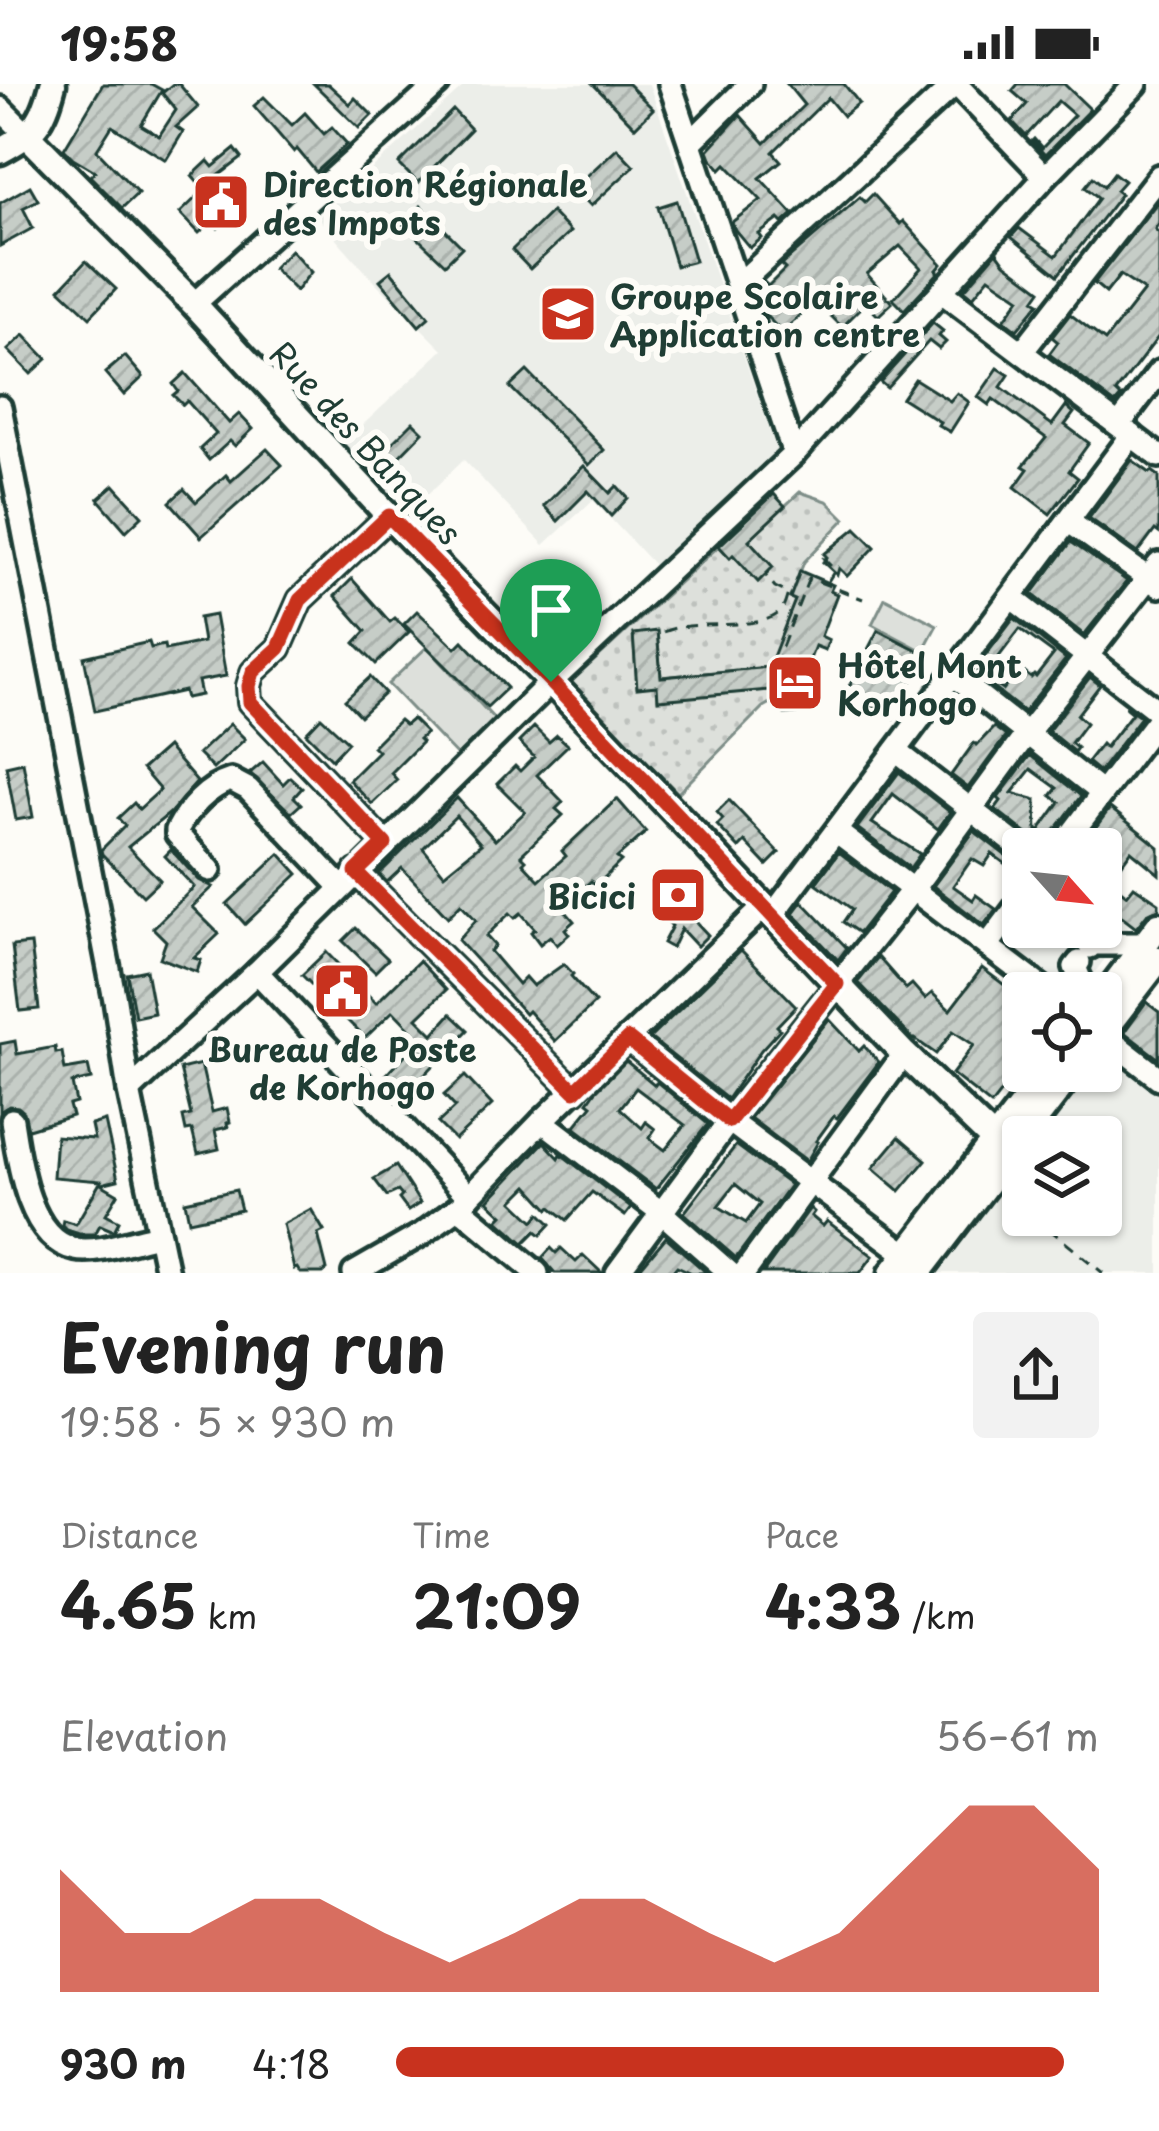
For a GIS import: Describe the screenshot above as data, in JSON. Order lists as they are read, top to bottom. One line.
{"streets":{"main road":["Rue des Banques"]},"places":{"public building":["Direction Régionale des Impots","Bureau de Poste de Korhogo"],"school or university":["Groupe Scolaire Application centre"],"hotel":["Hôtel Mont Korhogo"],"bank":["Bicici"]},"north":"bottom right","page":{"status":"19:58","heading":["Evening run","19:58 · 5 × 930 m"],"stats":[["Distance","4.65 km"],["Time","21:09"],["Pace","4:33 /km"]],"chart":["Elevation","56–61 m"],"list":[{"name":"930 m","note":"4:18"}]}}
